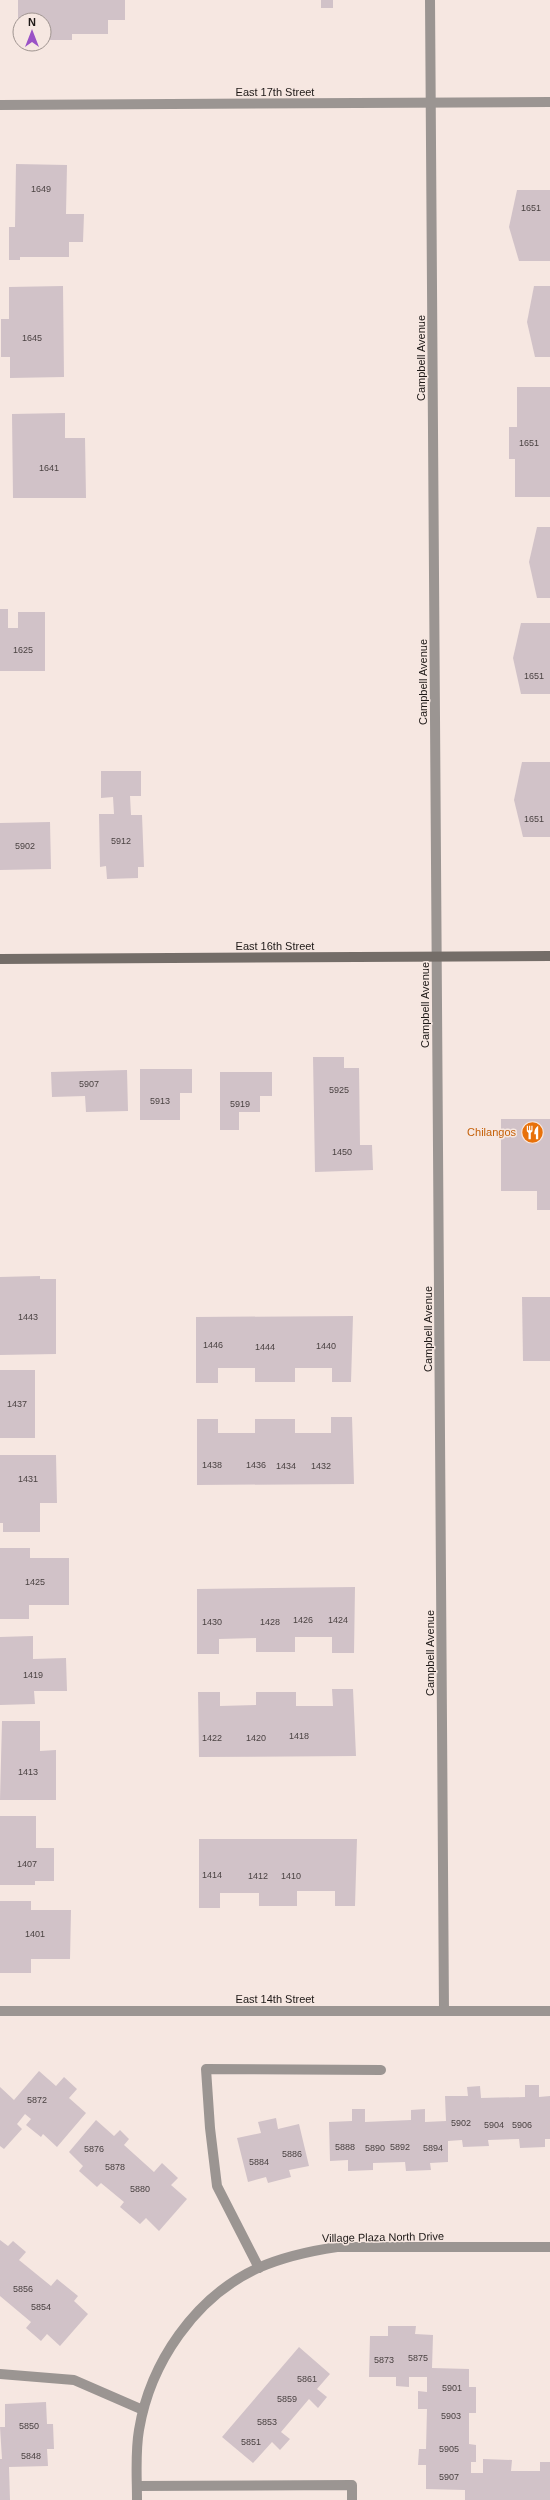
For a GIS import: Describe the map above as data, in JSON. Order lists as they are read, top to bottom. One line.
{"streets":{"main road":["East 16th Street"],"street":["East 17th Street","Campbell Avenue","East 14th Street","Village Plaza North Drive"]},"crossings":[["East 17th Street","Campbell Avenue"],["Campbell Avenue","East 16th Street"],["Campbell Avenue","East 14th Street"]],"places":{"restaurant":["Chilangos"]},"house_numbers":["1649","1651","1645","1651","1641","1625","1651","1651","5912","5902","5907","5925","5913","5919","1450","1443","1446","1440","1444","1437","1438","1436","1434","1432","1431","1425","1426","1424","1430","1428","1419","1418","1422","1420","1413","1407","1414","1412","1410","1401","5872","5902","5904","5906","5888","5892","5890","5894","5876","5886","5884","5878","5880","5856","5854","5875","5873","5861","5901","5859","5903","5853","5850","5851","5905","5848","5907"],"north":"top"}
